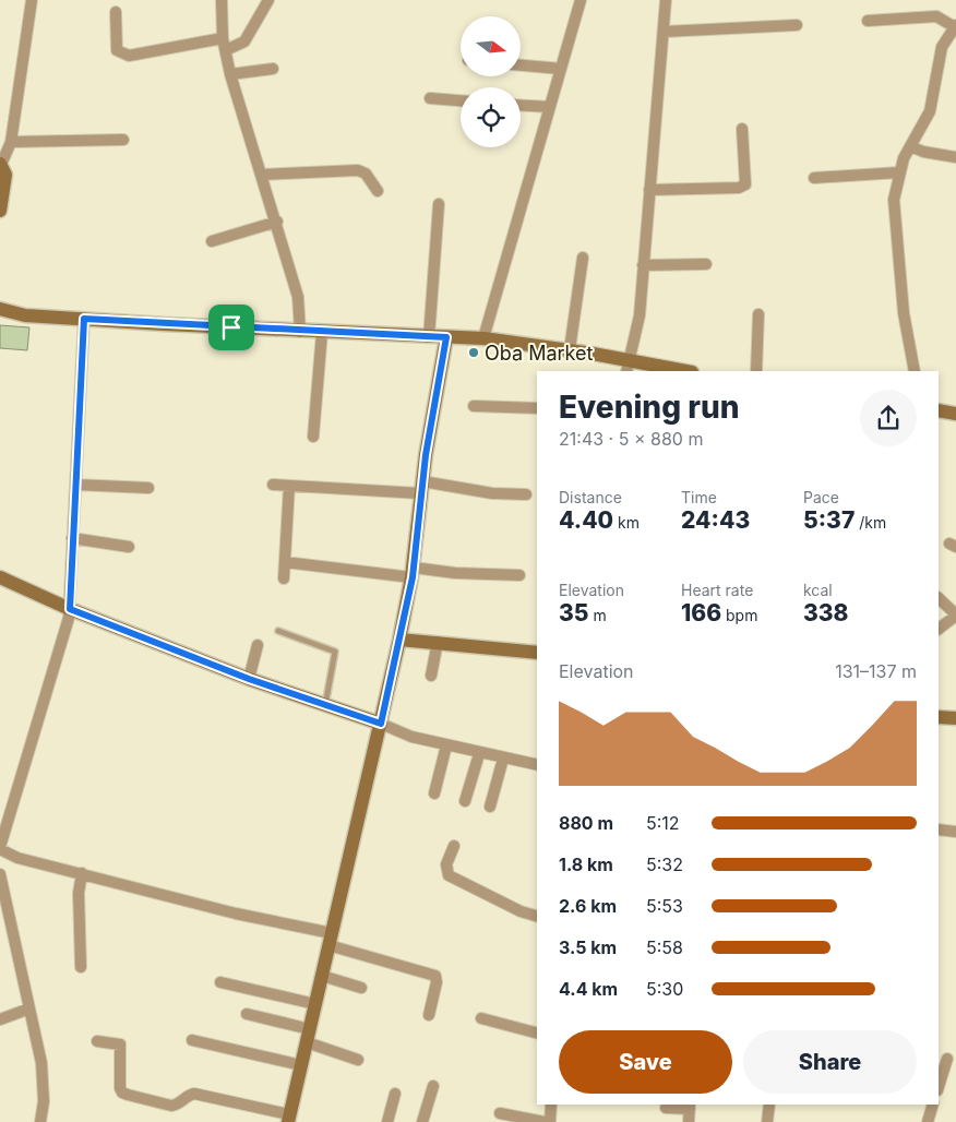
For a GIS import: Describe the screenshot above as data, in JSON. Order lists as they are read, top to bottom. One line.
{"places":["Oba Market"],"north":"right","page":{"heading":["Evening run","21:43 · 5 × 880 m"],"stats":[["Distance","4.40 km"],["Time","24:43"],["Pace","5:37 /km"],["Elevation","35 m"],["Heart rate","166 bpm"],["kcal","338"]],"chart":["Elevation","131–137 m"],"list":[{"name":"880 m","note":"5:12"},{"name":"1.8 km","note":"5:32"},{"name":"2.6 km","note":"5:53"},{"name":"3.5 km","note":"5:58"},{"name":"4.4 km","note":"5:30"}],"buttons":["Save","Share"]}}
